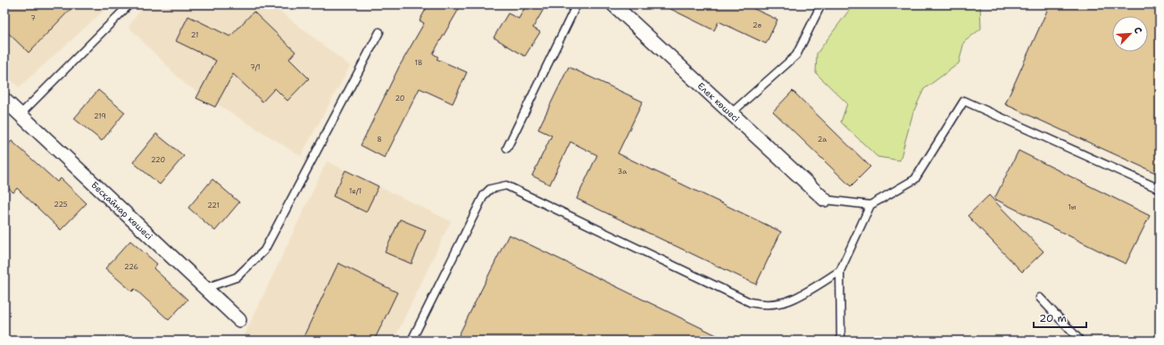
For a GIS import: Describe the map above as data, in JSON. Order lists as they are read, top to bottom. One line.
{"streets":{"street":["Елек көшесі","Бесқайнар көшесі"]},"house_numbers":["7","2в","21","18","7/1","20","219","8","2а","220","3а","1е/1","225","221","1ы","226"],"scale_bar":"20 m","north":"top right"}
